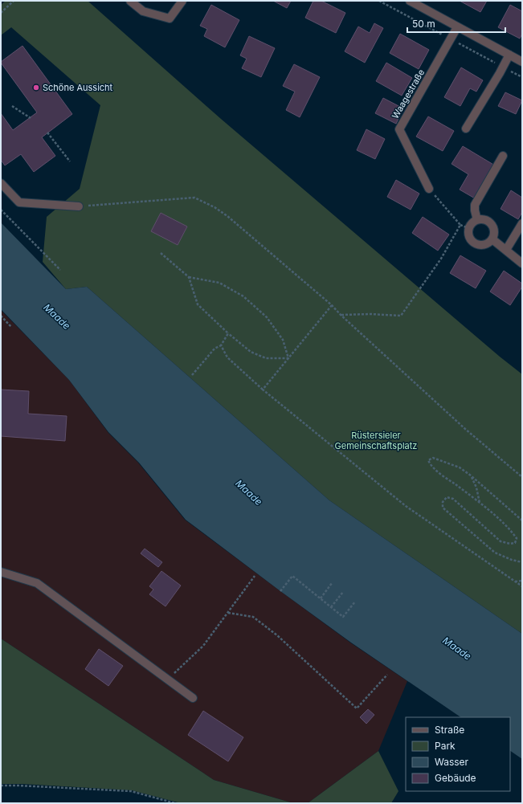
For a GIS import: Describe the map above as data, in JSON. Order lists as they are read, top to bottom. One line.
{"streets":{"street":["Waagestraße"]},"water":["Maade"],"parks":["Rüstersieler Gemeinschaftsplatz"],"places":["Schöne Aussicht"],"legend":["Straße","Park","Wasser","Gebäude"],"scale_bar":"50 m"}
